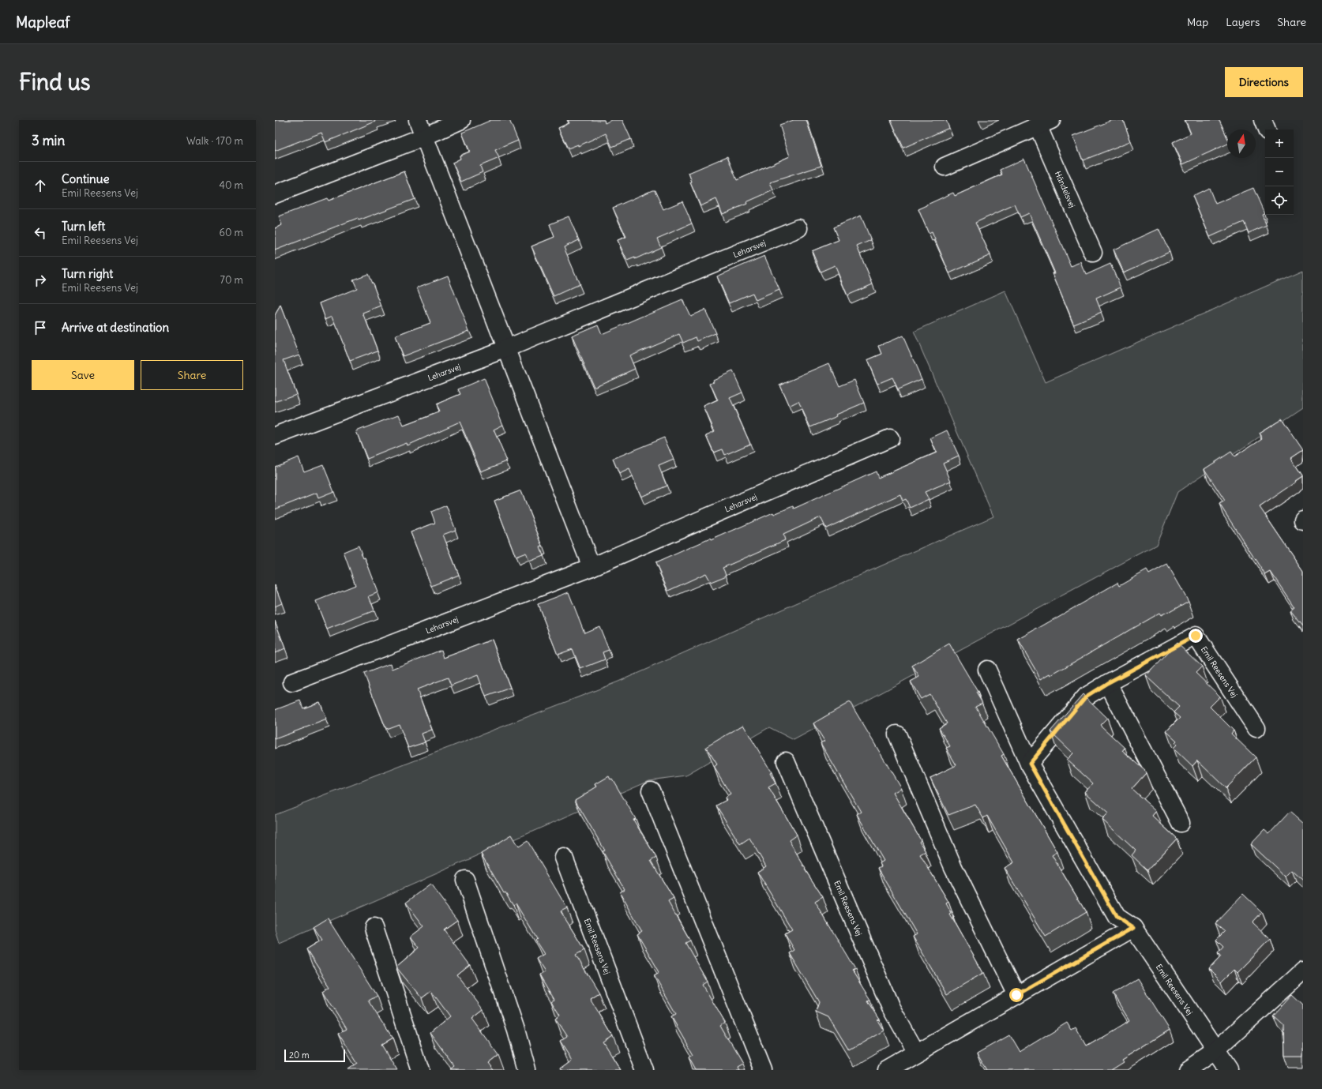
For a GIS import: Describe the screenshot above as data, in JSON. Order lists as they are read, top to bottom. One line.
{"streets":{"street":["Händelsvej","Leharsvej","Emil Reesens Vej"]},"scale_bar":"20 m","north":"top","page":{"header":"Mapleaf","nav":["Map","Layers","Share"],"buttons":["Directions",["Save","Share"]],"title":"Find us","heading":["3 min","Walk · 170 m"],"map_buttons":["+","−"],"list":[["Continue","Emil Reesens Vej","40 m"],["Turn left","Emil Reesens Vej","60 m"],["Turn right","Emil Reesens Vej","70 m"],"Arrive at destination"],"scale":"20 m"}}
